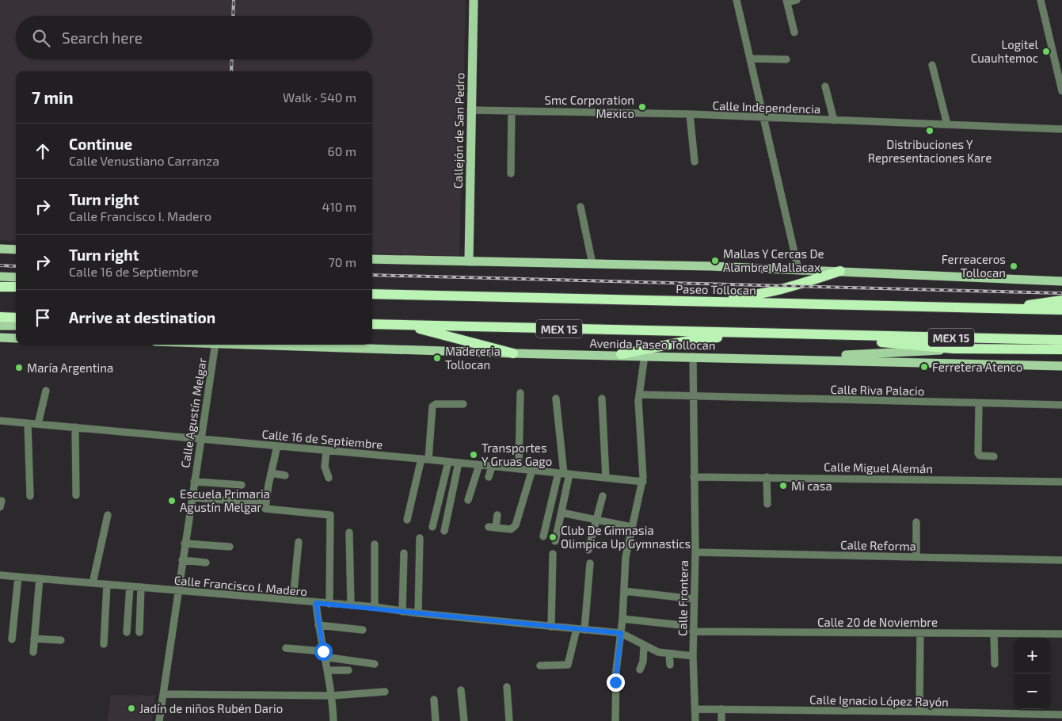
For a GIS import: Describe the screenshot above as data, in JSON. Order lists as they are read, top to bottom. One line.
{"streets":{"highway":["Paseo Tollocan","MEX 15"],"main road":["Callejón de San Pedro","Avenida Paseo Tollocan"],"street":["Calle Independencia","Calle Riva Palacio","Calle Agustín Melgar","Calle 16 de Septiembre","Calle Miguel Alemán","Calle Reforma","Calle Francisco I. Madero","Calle Frontera","Calle 20 de Noviembre","Calle Ignacio López Rayón"]},"crossings":[["Calle Independencia","Callejón de San Pedro"],["Avenida Paseo Tollocan","Calle Frontera"],["Calle Riva Palacio","Calle Frontera"],["Calle Agustín Melgar","Calle 16 de Septiembre"],["Calle Agustín Melgar","Calle Francisco I. Madero"],["Calle Miguel Alemán","Calle Frontera"],["Calle Reforma","Calle Frontera"],["Calle Francisco I. Madero","Calle Frontera"],["Calle Frontera","Calle 20 de Noviembre"],["Calle Frontera","Calle Ignacio López Rayón"]],"places":["Logitel Cuauhtemoc","Smc Corporation Mexico","Distribuciones Y Representaciones Kare","Mallas Y Cercas De Alambre Mallacax","Ferreaceros Tollocan","Madereria Tollocan","Ferretera Atenco","María Argentina","Transportes Y Gruas Gago","Mi casa","Escuela Primaria Agustín Melgar","Club De Gimnasia Olimpica Up Gymnastics","Jadín de niños Rubén Dario"],"page":{"search":"Search here","heading":["7 min","Walk · 540 m"],"list":[["Continue","Calle Venustiano Carranza","60 m"],["Turn right","Calle Francisco I. Madero","410 m"],["Turn right","Calle 16 de Septiembre","70 m"],"Arrive at destination"],"map_buttons":["+","−"]}}
